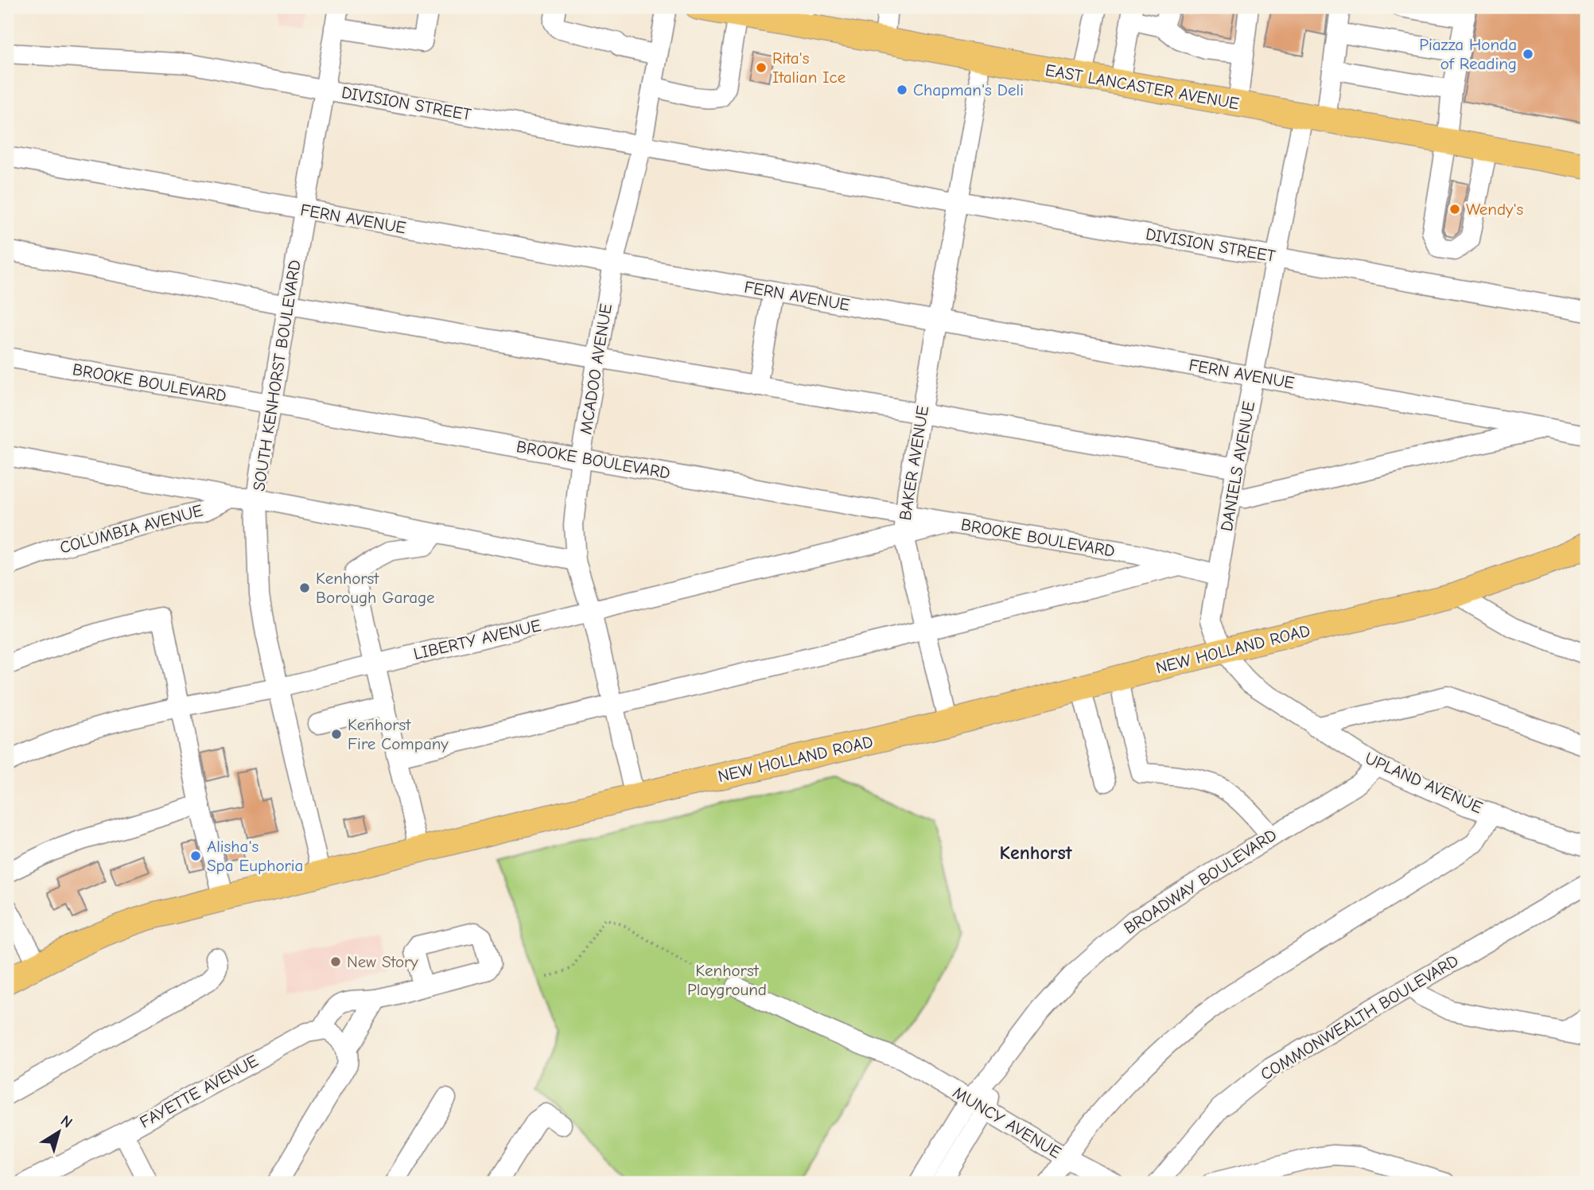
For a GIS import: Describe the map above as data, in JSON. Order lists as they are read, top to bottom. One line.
{"streets":{"main road":["EAST LANCASTER AVENUE","NEW HOLLAND ROAD"],"street":["DIVISION STREET","FERN AVENUE","MCADOO AVENUE","SOUTH KENHORST BOULEVARD","BROOKE BOULEVARD","BAKER AVENUE","DANIELS AVENUE","COLUMBIA AVENUE","LIBERTY AVENUE","UPLAND AVENUE","BROADWAY BOULEVARD","COMMONWEALTH BOULEVARD","FAYETTE AVENUE","MUNCY AVENUE"]},"crossings":[["EAST LANCASTER AVENUE","BAKER AVENUE"],["EAST LANCASTER AVENUE","DANIELS AVENUE"],["DIVISION STREET","MCADOO AVENUE"],["DIVISION STREET","SOUTH KENHORST BOULEVARD"],["DIVISION STREET","BAKER AVENUE"],["DIVISION STREET","DANIELS AVENUE"],["FERN AVENUE","MCADOO AVENUE"],["FERN AVENUE","SOUTH KENHORST BOULEVARD"],["FERN AVENUE","BAKER AVENUE"],["FERN AVENUE","DANIELS AVENUE"],["MCADOO AVENUE","BROOKE BOULEVARD"],["MCADOO AVENUE","COLUMBIA AVENUE"],["MCADOO AVENUE","LIBERTY AVENUE"],["MCADOO AVENUE","NEW HOLLAND ROAD"],["SOUTH KENHORST BOULEVARD","BROOKE BOULEVARD"],["SOUTH KENHORST BOULEVARD","COLUMBIA AVENUE"],["SOUTH KENHORST BOULEVARD","LIBERTY AVENUE"],["SOUTH KENHORST BOULEVARD","NEW HOLLAND ROAD"],["BROOKE BOULEVARD","BAKER AVENUE"],["BROOKE BOULEVARD","DANIELS AVENUE"],["BROOKE BOULEVARD","LIBERTY AVENUE"],["BAKER AVENUE","LIBERTY AVENUE"],["BAKER AVENUE","NEW HOLLAND ROAD"],["DANIELS AVENUE","NEW HOLLAND ROAD"],["DANIELS AVENUE","UPLAND AVENUE"],["NEW HOLLAND ROAD","UPLAND AVENUE"],["UPLAND AVENUE","BROADWAY BOULEVARD"],["BROADWAY BOULEVARD","MUNCY AVENUE"]],"districts":["Kenhorst"],"parks":["Kenhorst Playground"],"places":["Piazza Honda of Reading","Rita's Italian Ice","Chapman's Deli","Wendy's","Kenhorst Borough Garage","Kenhorst Fire Company","Alisha's Spa Euphoria","New Story"],"north":"top right"}
